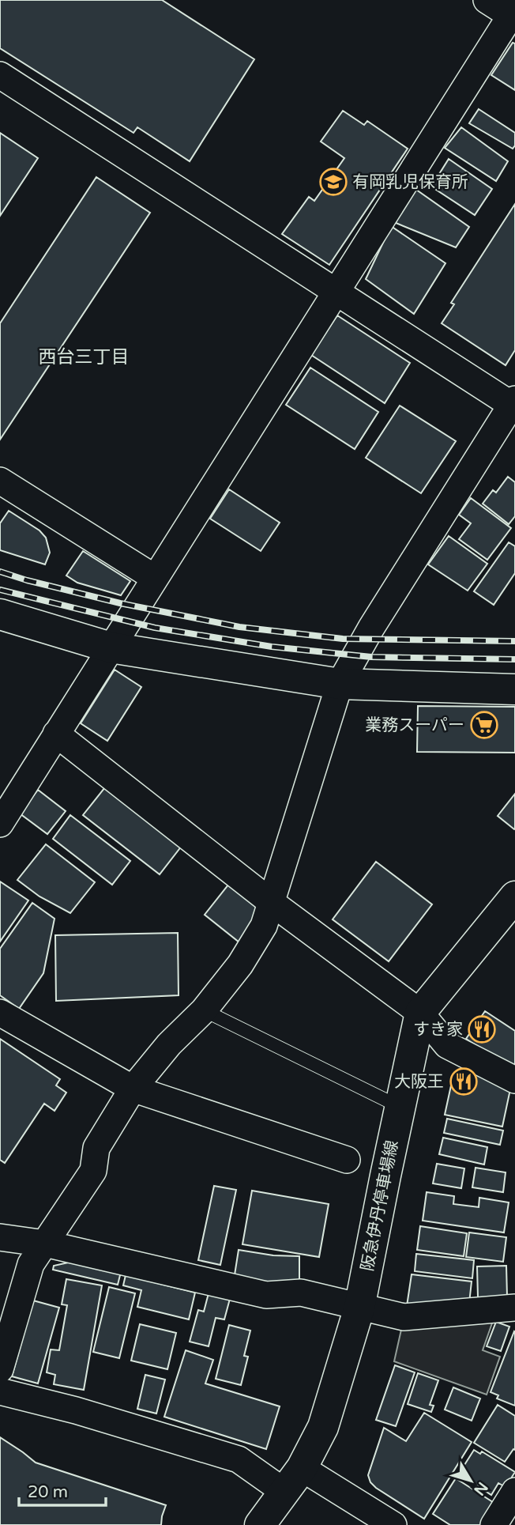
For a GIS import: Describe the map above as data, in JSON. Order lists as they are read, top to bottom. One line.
{"streets":{"main road":["阪急伊丹停車場線"]},"districts":["西台三丁目"],"places":{"school or university":["有岡乳児保育所"],"supermarket":["業務スーパー"],"restaurant":["すき家","大阪王"]},"scale_bar":"20 m","north":"bottom right"}
